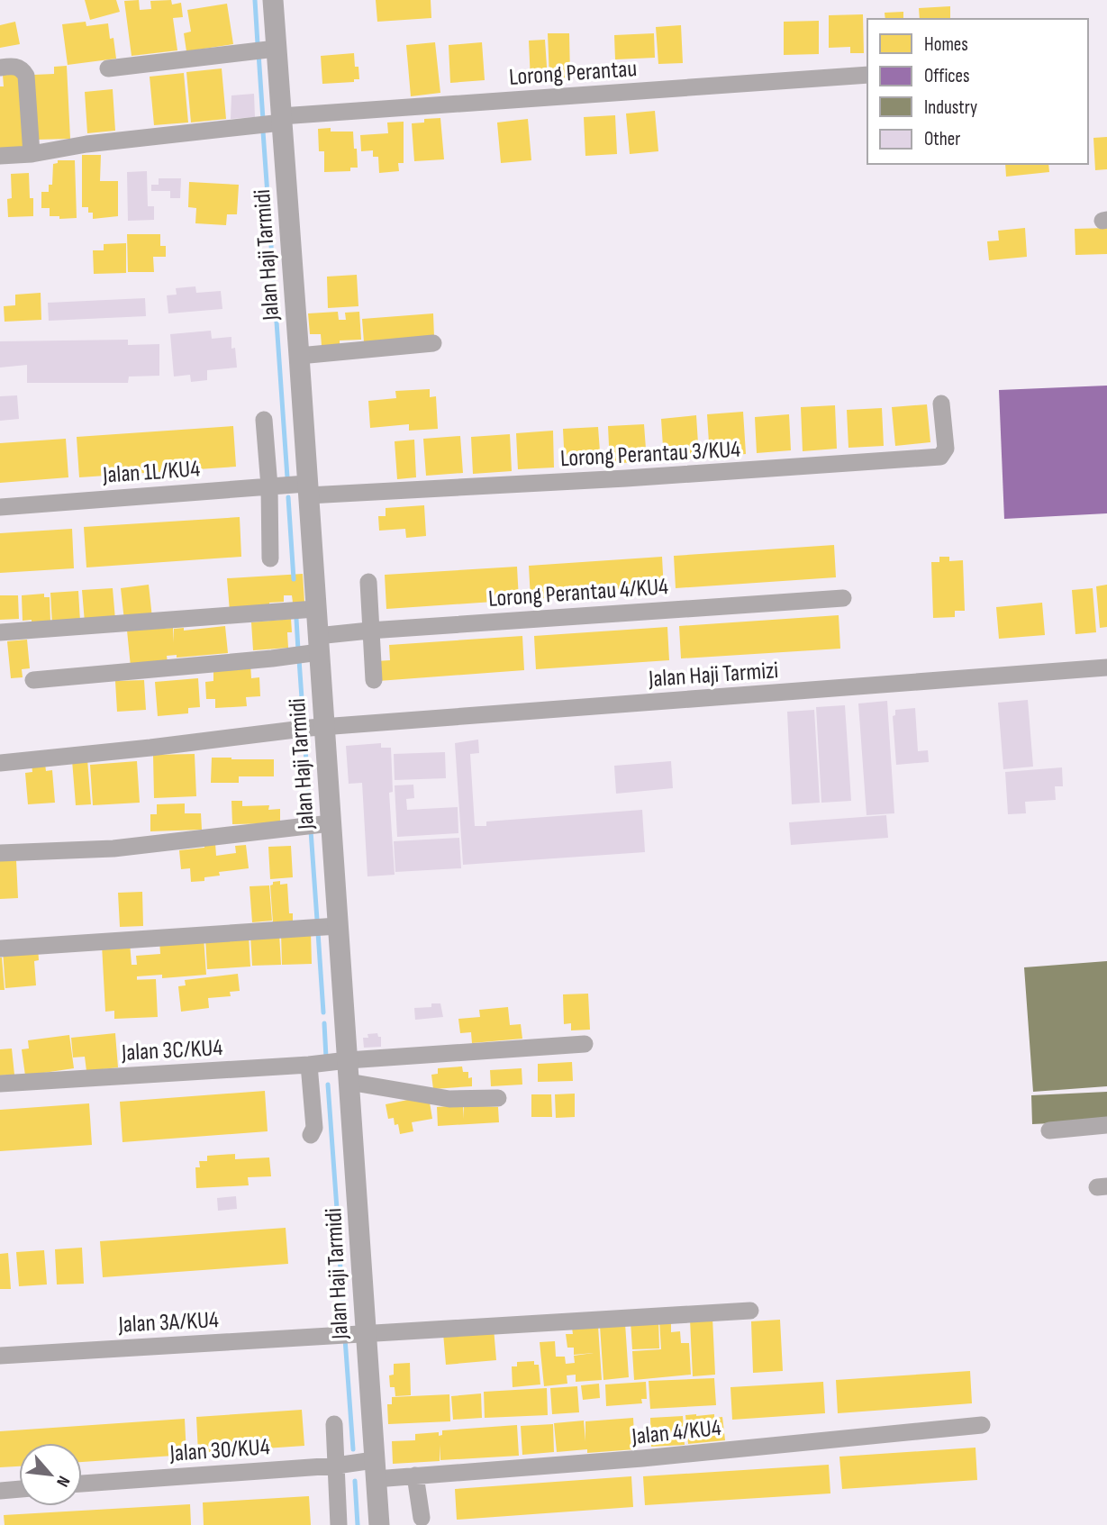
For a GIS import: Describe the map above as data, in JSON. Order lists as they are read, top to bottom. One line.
{"streets":{"street":["Lorong Perantau","Jalan Haji Tarmidi","Lorong Perantau 3/KU4","Jalan 1L/KU4","Lorong Perantau 4/KU4","Jalan Haji Tarmizi","Jalan 3C/KU4","Jalan 3A/KU4","Jalan 4/KU4","Jalan 30/KU4"]},"crossings":[["Lorong Perantau","Jalan Haji Tarmidi"],["Jalan Haji Tarmidi","Lorong Perantau 3/KU4"],["Jalan Haji Tarmidi","Jalan 1L/KU4"],["Jalan Haji Tarmidi","Lorong Perantau 4/KU4"],["Jalan Haji Tarmidi","Jalan Haji Tarmizi"],["Jalan Haji Tarmidi","Jalan 3C/KU4"],["Jalan Haji Tarmidi","Jalan 3A/KU4"],["Jalan Haji Tarmidi","Jalan 4/KU4"],["Jalan Haji Tarmidi","Jalan 30/KU4"],["Lorong Perantau 3/KU4","Jalan 1L/KU4"],["Jalan 4/KU4","Jalan 30/KU4"]],"legend":["Homes","Offices","Industry","Other"],"north":"bottom right"}
